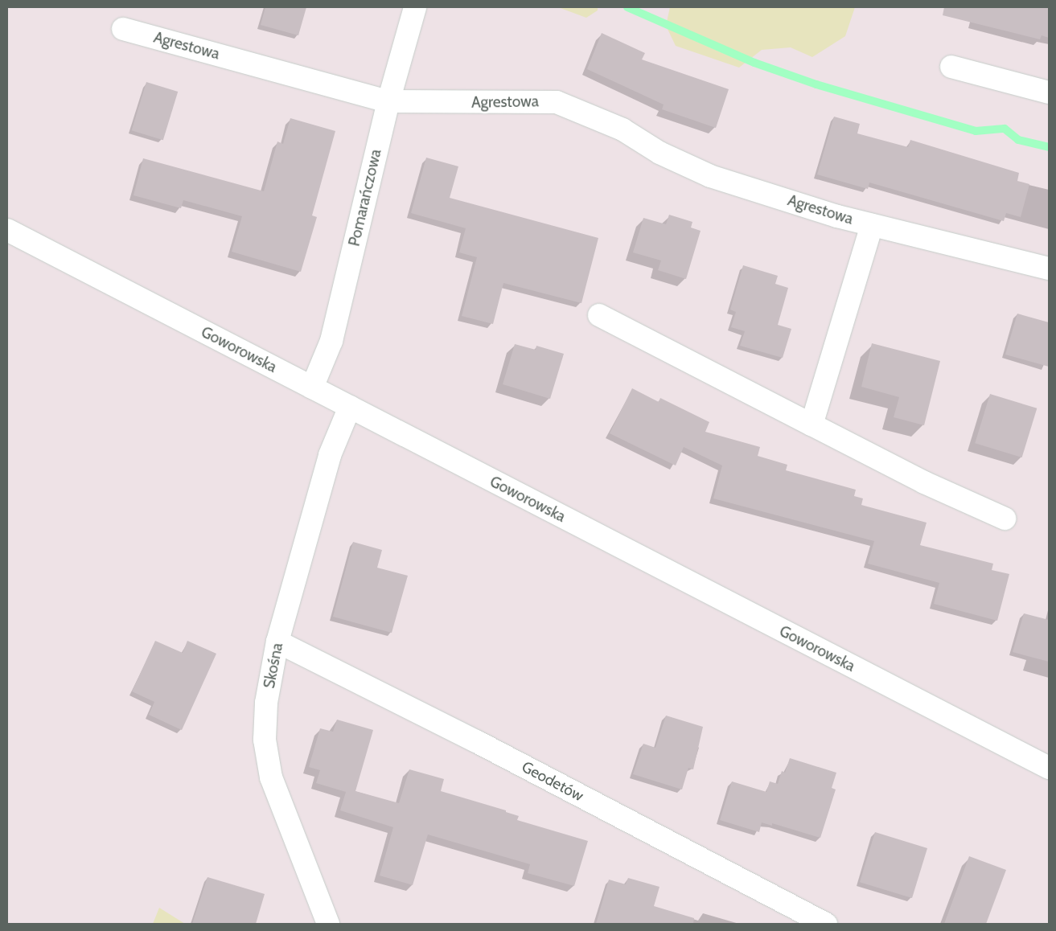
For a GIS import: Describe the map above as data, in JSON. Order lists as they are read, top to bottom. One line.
{"streets":{"street":["Agrestowa","Pomarańczowa","Goworowska","Skośna","Geodetów"]},"crossings":[["Agrestowa","Pomarańczowa"],["Pomarańczowa","Goworowska"],["Goworowska","Skośna"],["Skośna","Geodetów"]]}
